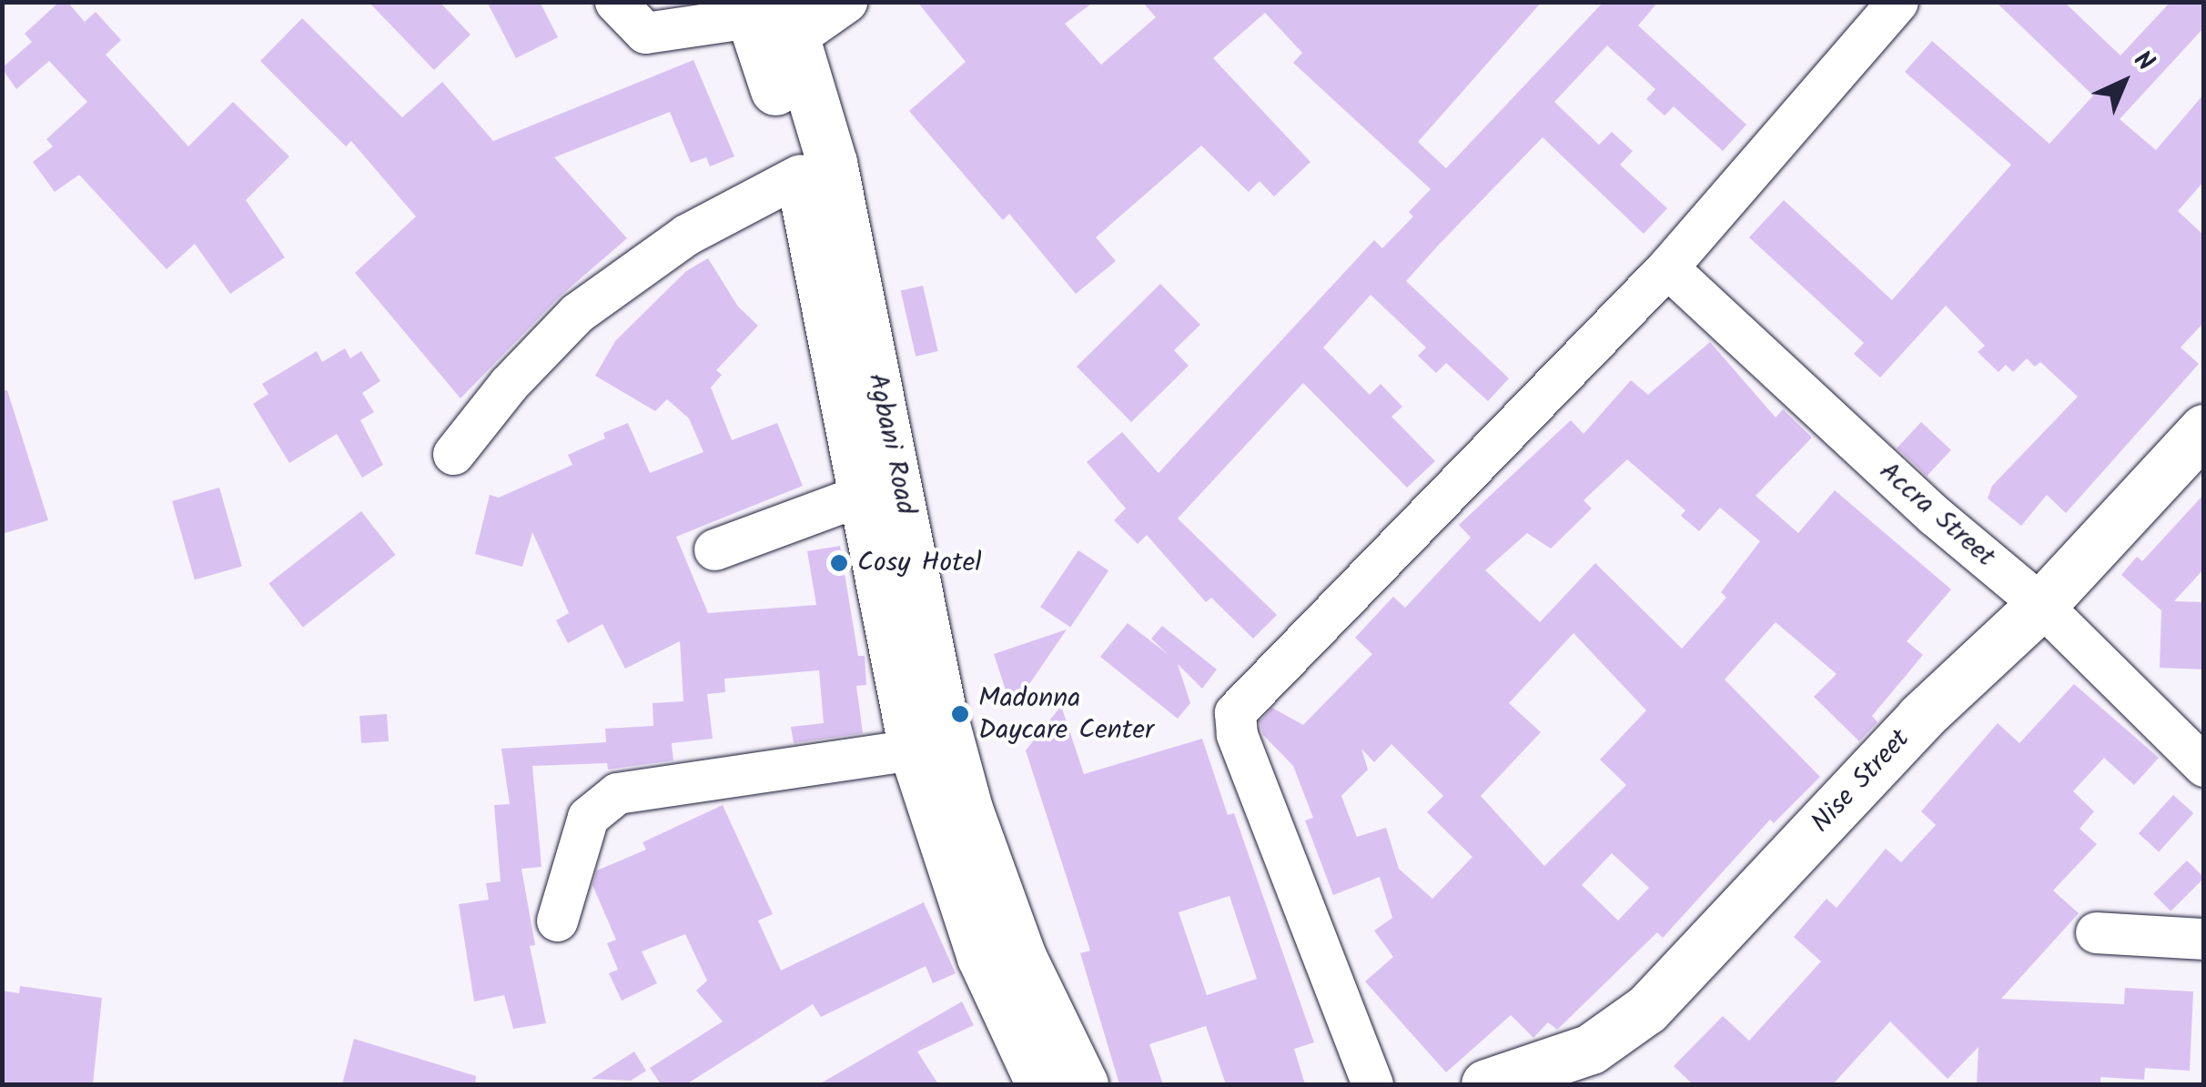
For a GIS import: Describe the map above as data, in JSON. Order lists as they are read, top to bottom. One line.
{"streets":{"main road":["Agbani Road","Nise Street"],"street":["Accra Street"]},"crossings":[["Accra Street","Nise Street"]],"places":["Cosy Hotel","Madonna Daycare Center"],"north":"top right"}
